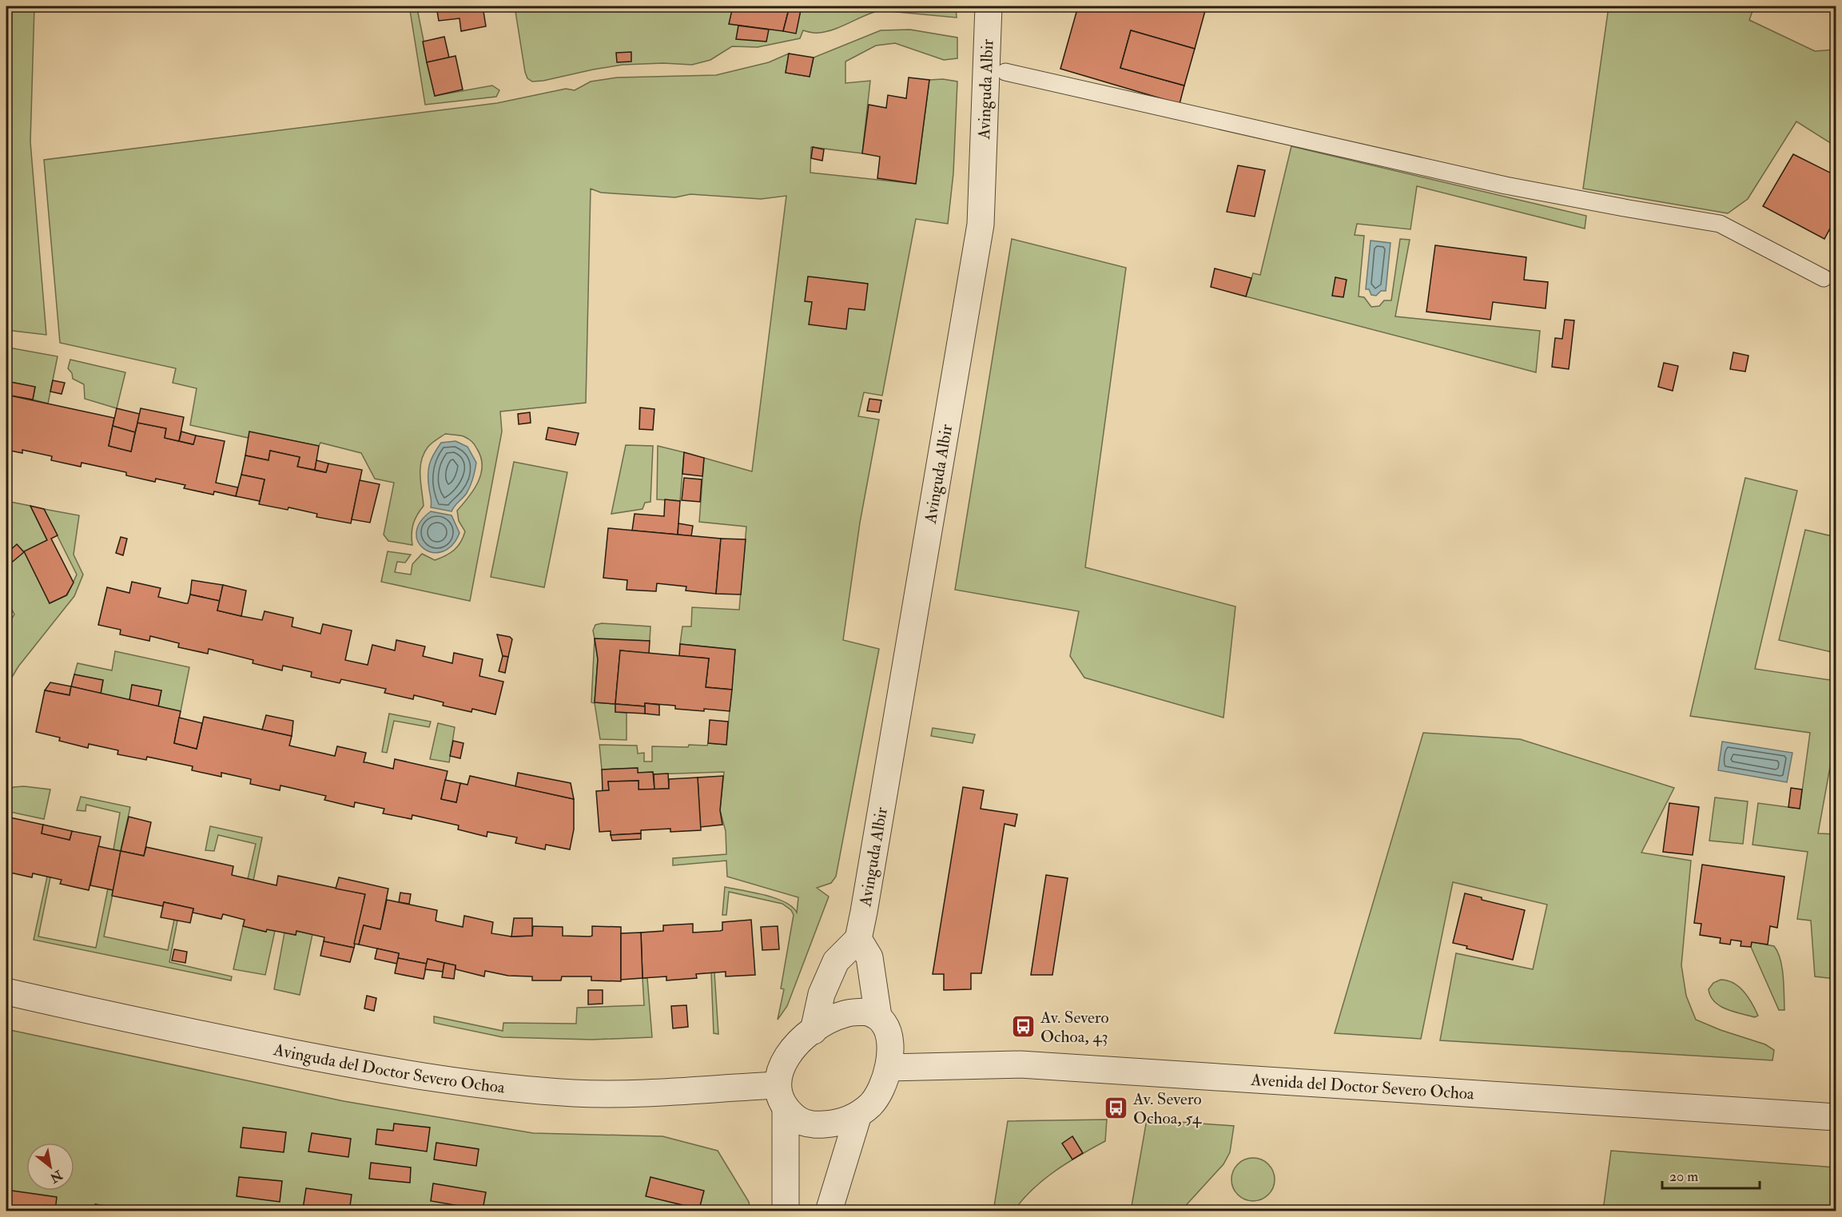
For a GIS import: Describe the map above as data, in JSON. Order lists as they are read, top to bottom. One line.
{"streets":{"street":["Avinguda Albir","Avinguda del Doctor Severo Ochoa","Avenida del Doctor Severo Ochoa"]},"crossings":[["Avinguda del Doctor Severo Ochoa","Avenida del Doctor Severo Ochoa"]],"places":{"bus stop":["Av. Severo Ochoa, 43","Av. Severo Ochoa, 54"]},"scale_bar":"20 m","north":"bottom right"}
